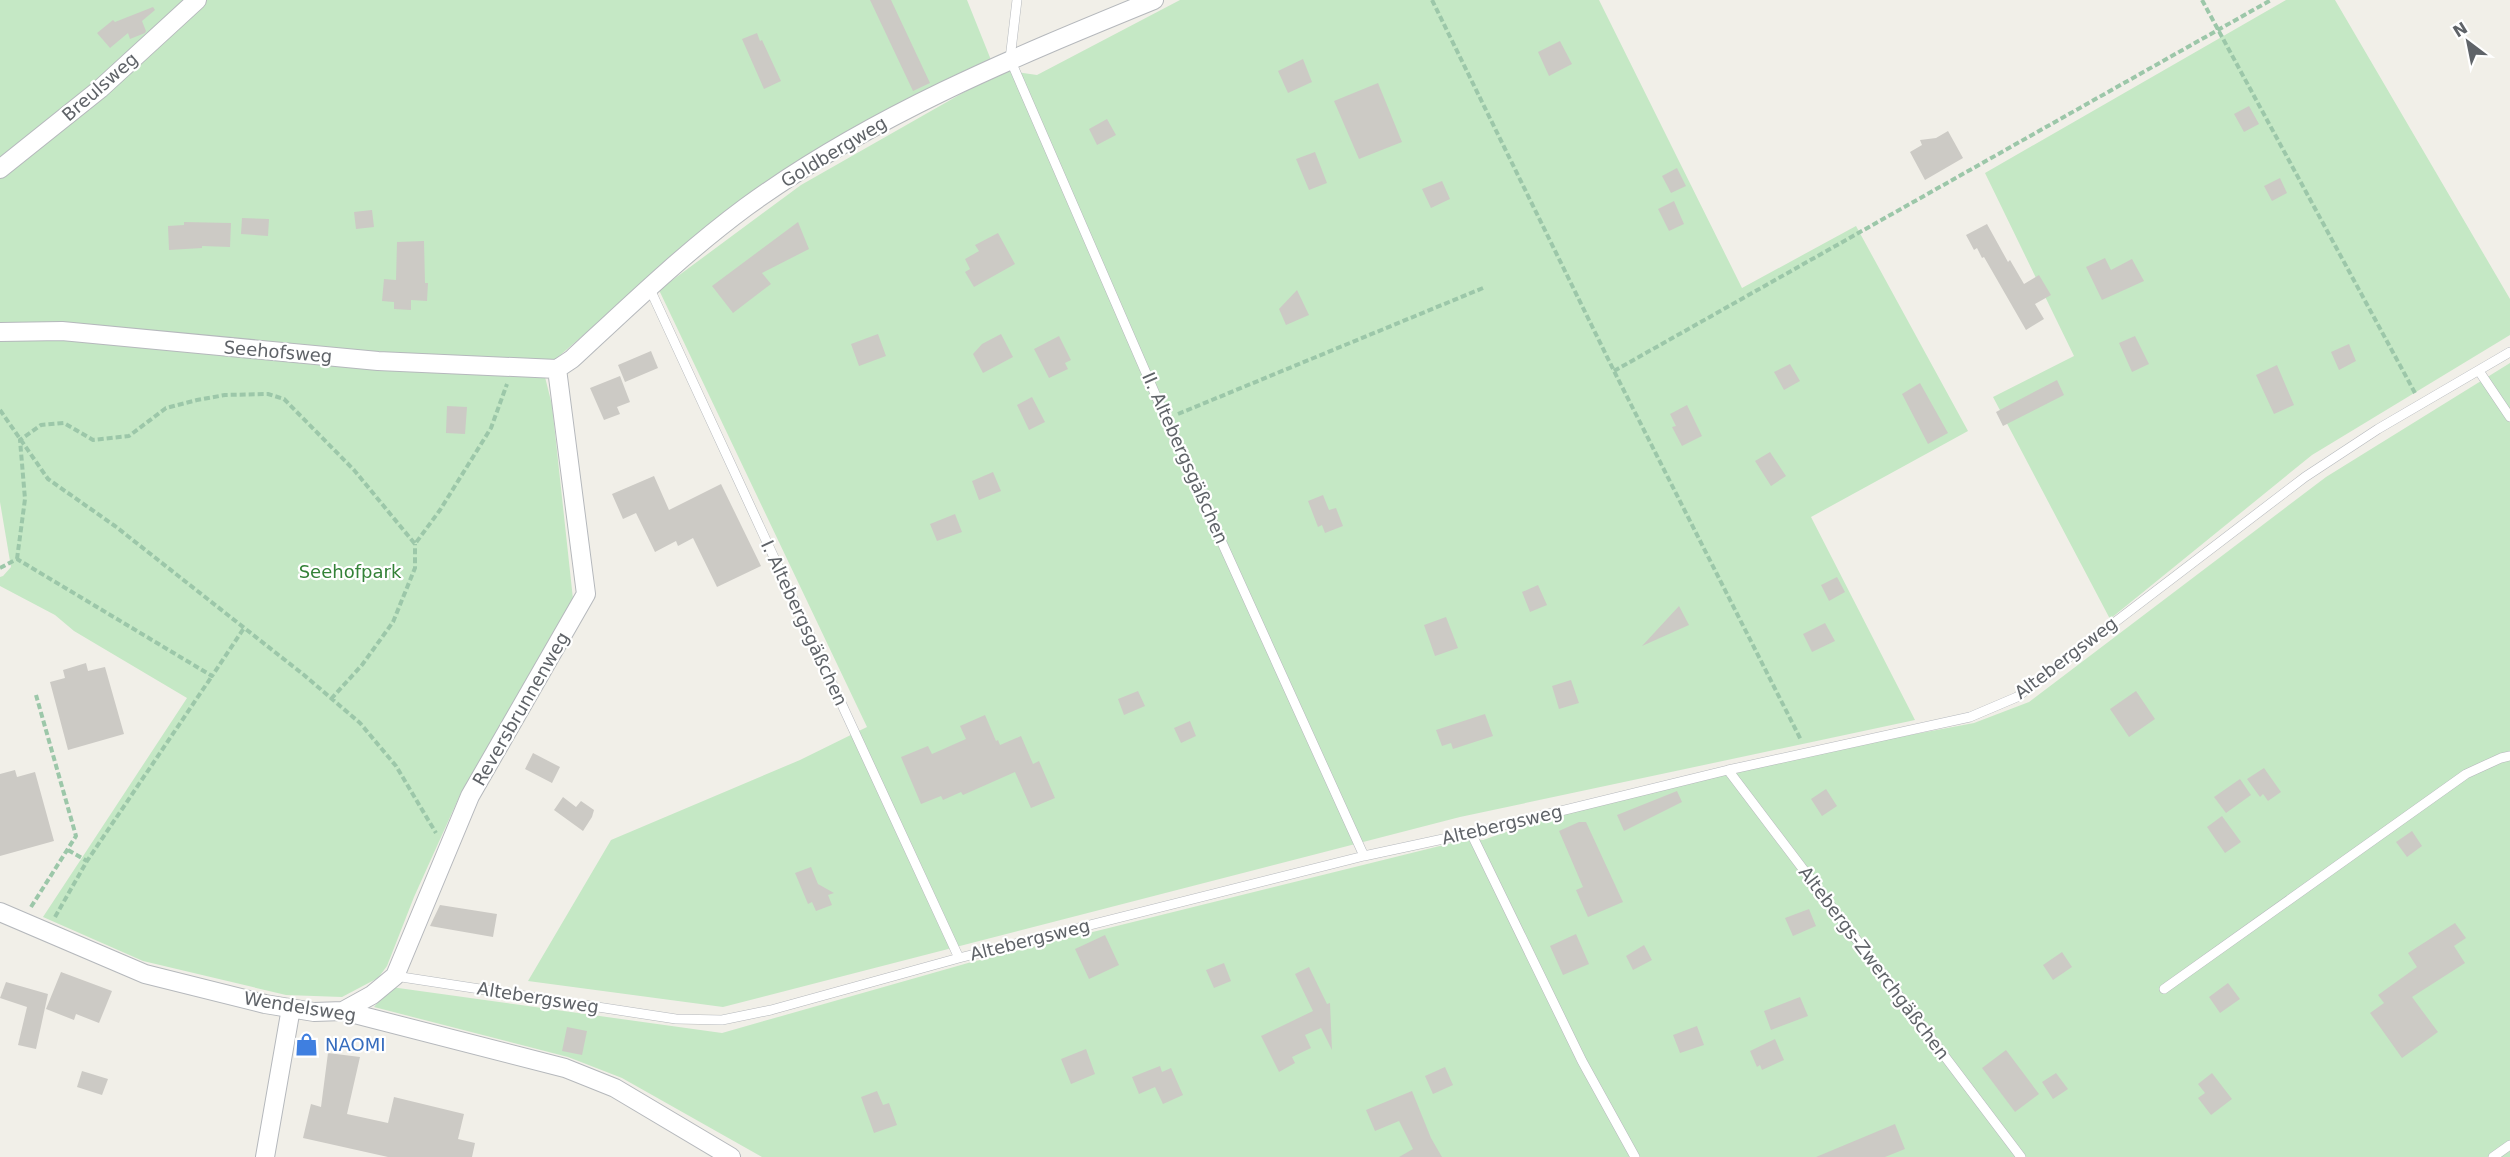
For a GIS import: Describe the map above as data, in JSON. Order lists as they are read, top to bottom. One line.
{"streets":{"street":["Breulsweg","Goldbergweg","Seehofsweg","Reversbrunnenweg","Wendelsweg"],"lane":["II. Altebergsgäßchen","I. Altebergsgäßchen","Altebergsweg","Altebergs-Zwerchgäßchen"]},"crossings":[["Goldbergweg","Seehofsweg"],["Goldbergweg","II. Altebergsgäßchen"],["Goldbergweg","I. Altebergsgäßchen"],["Goldbergweg","Reversbrunnenweg"],["Seehofsweg","Reversbrunnenweg"],["II. Altebergsgäßchen","Altebergsweg"],["I. Altebergsgäßchen","Altebergsweg"],["Altebergsweg","Reversbrunnenweg"],["Altebergsweg","Altebergs-Zwerchgäßchen"],["Reversbrunnenweg","Wendelsweg"]],"parks":["Seehofpark"],"places":{"shop":["NAOMI"]},"north":"top left"}
